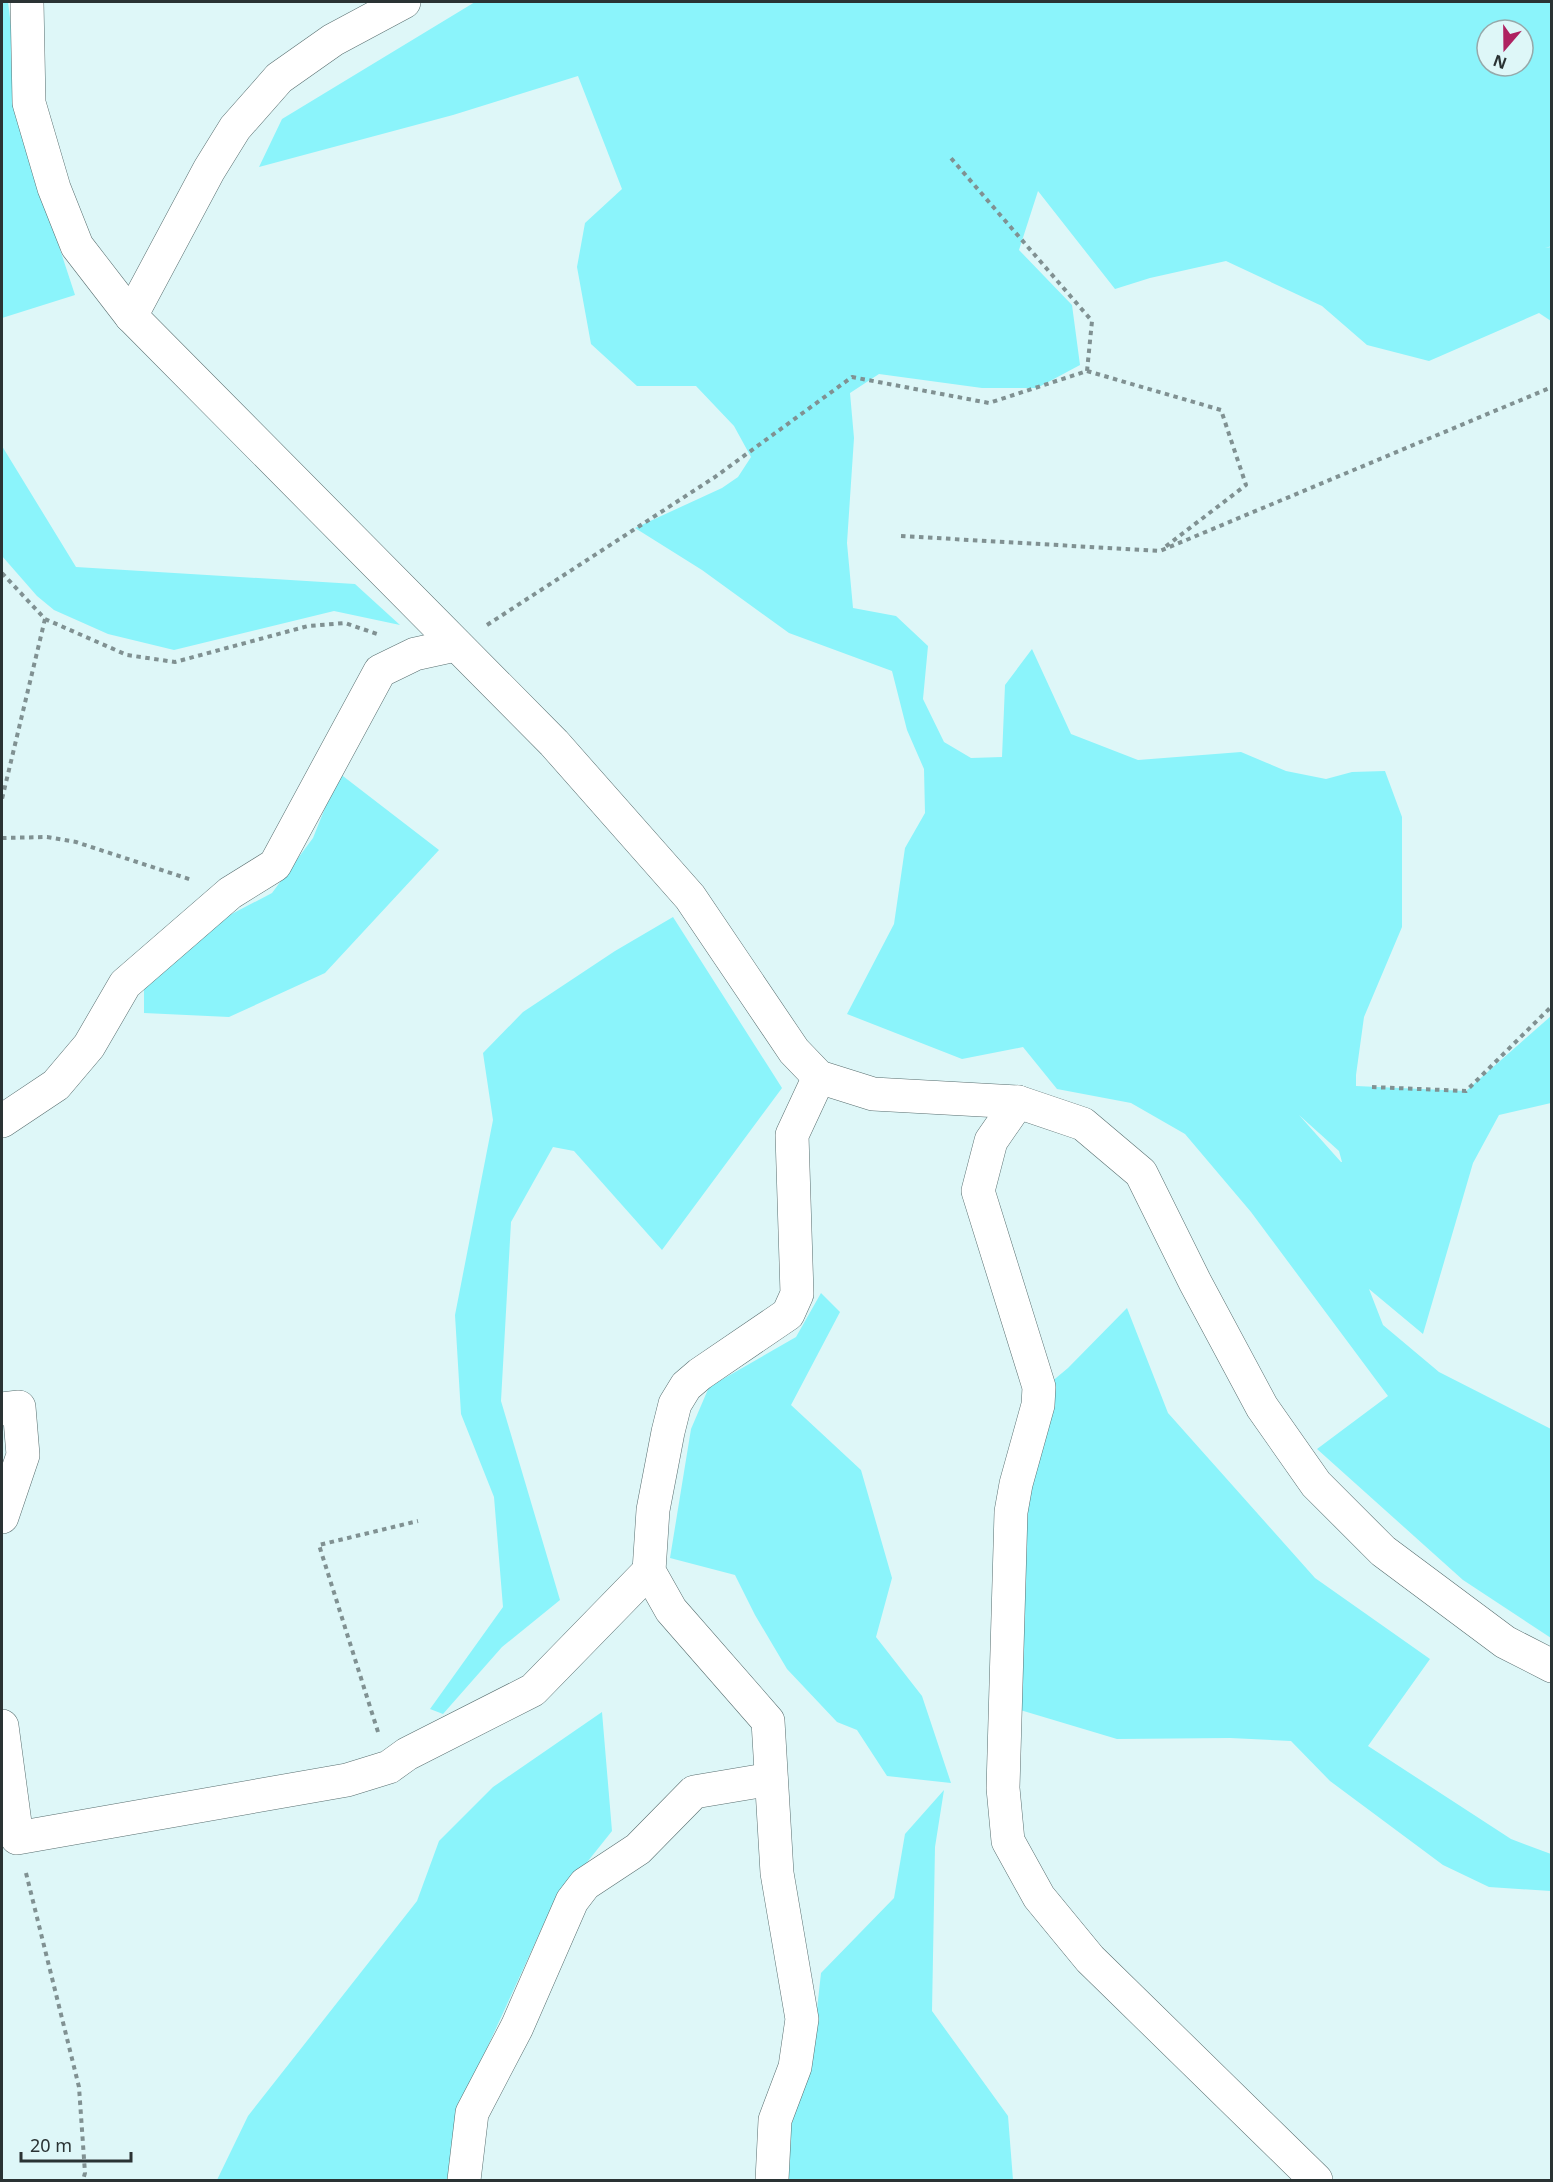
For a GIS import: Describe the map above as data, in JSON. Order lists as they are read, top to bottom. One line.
{"scale_bar":"20 m","north":"bottom"}
